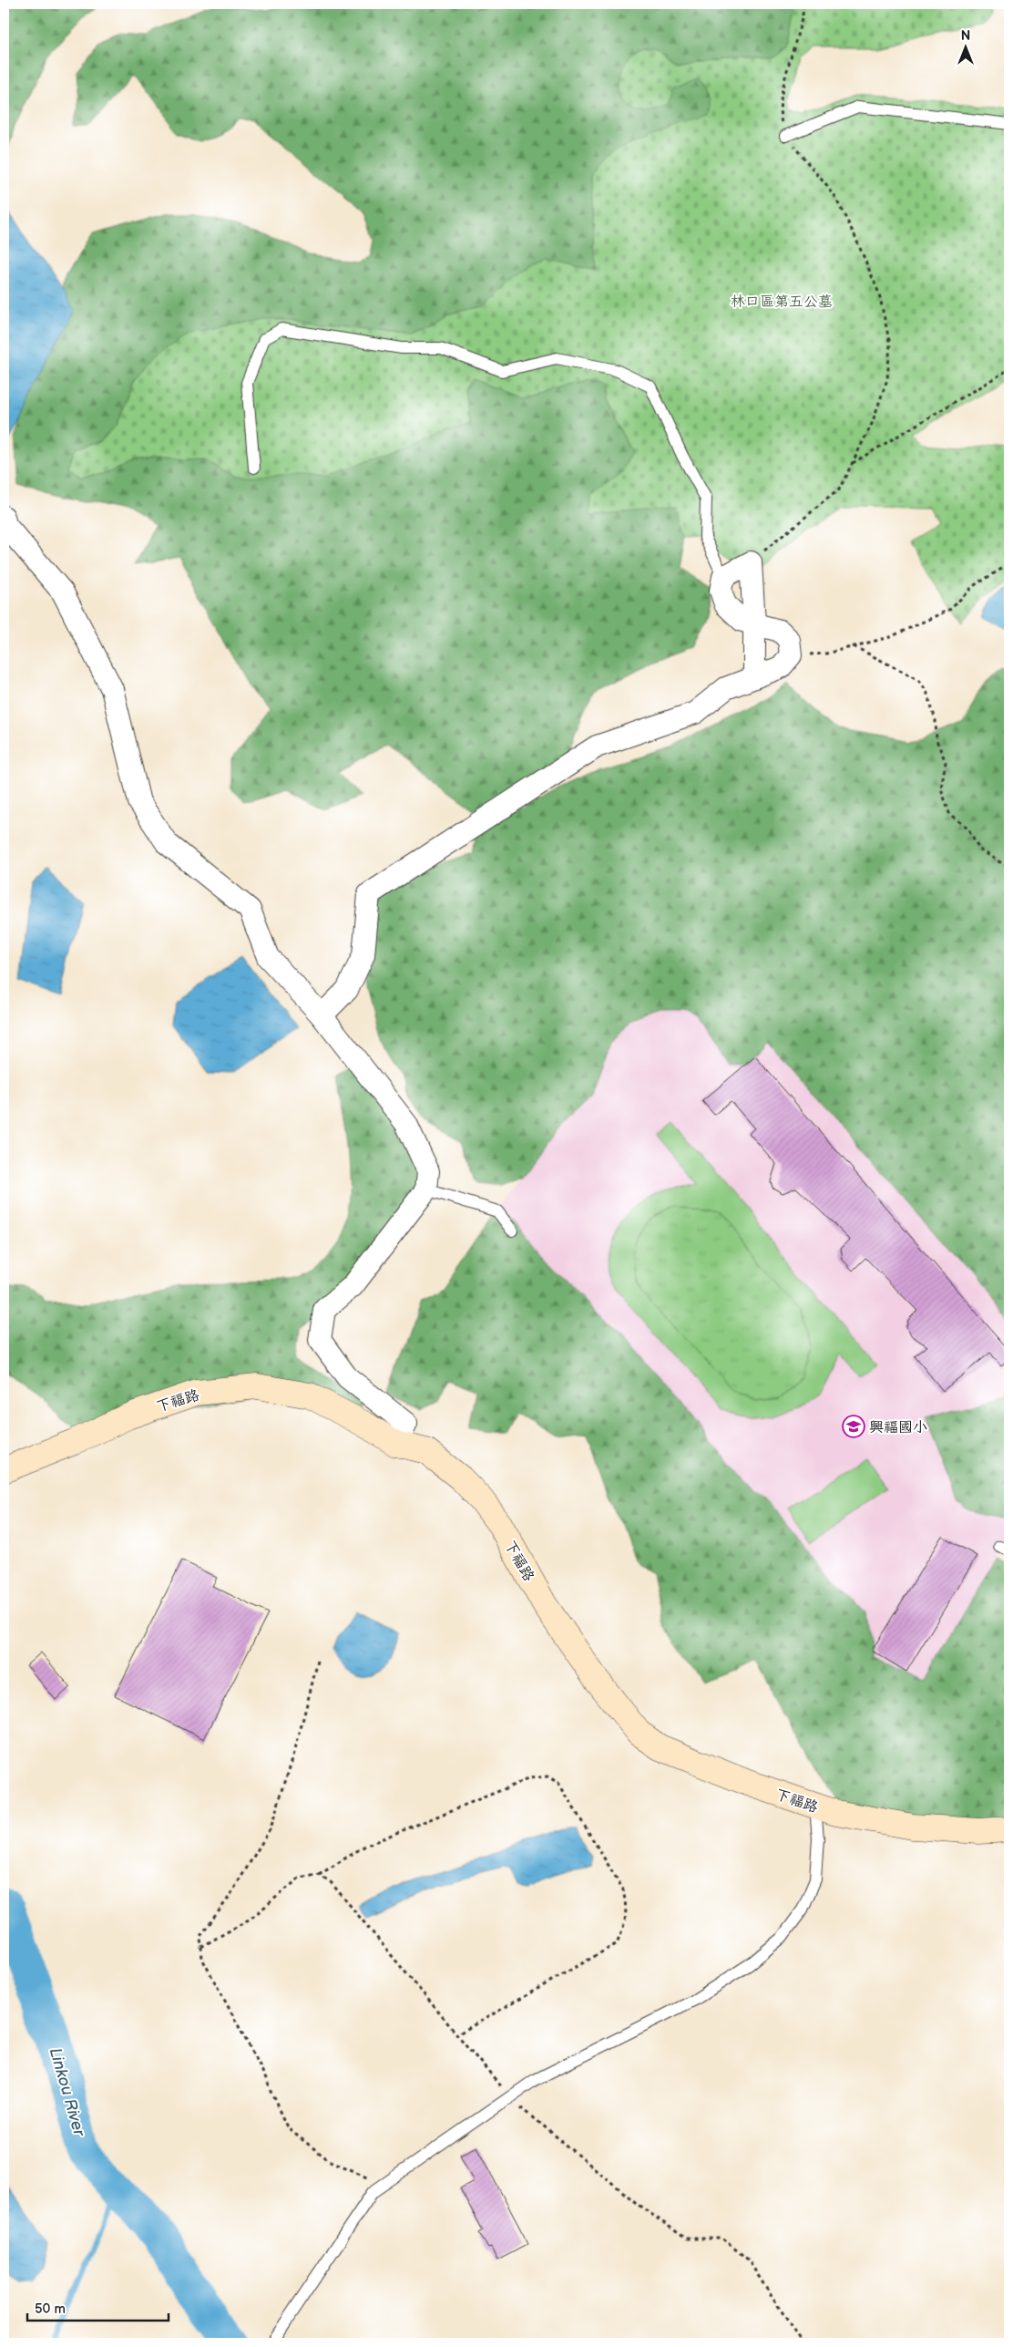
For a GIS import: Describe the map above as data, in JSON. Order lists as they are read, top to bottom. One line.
{"streets":{"main road":["下福路"]},"water":["Linkou River"],"parks":["林口區第五公墓"],"places":{"school or university":["興福國小"]},"scale_bar":"50 m","north":"top"}
